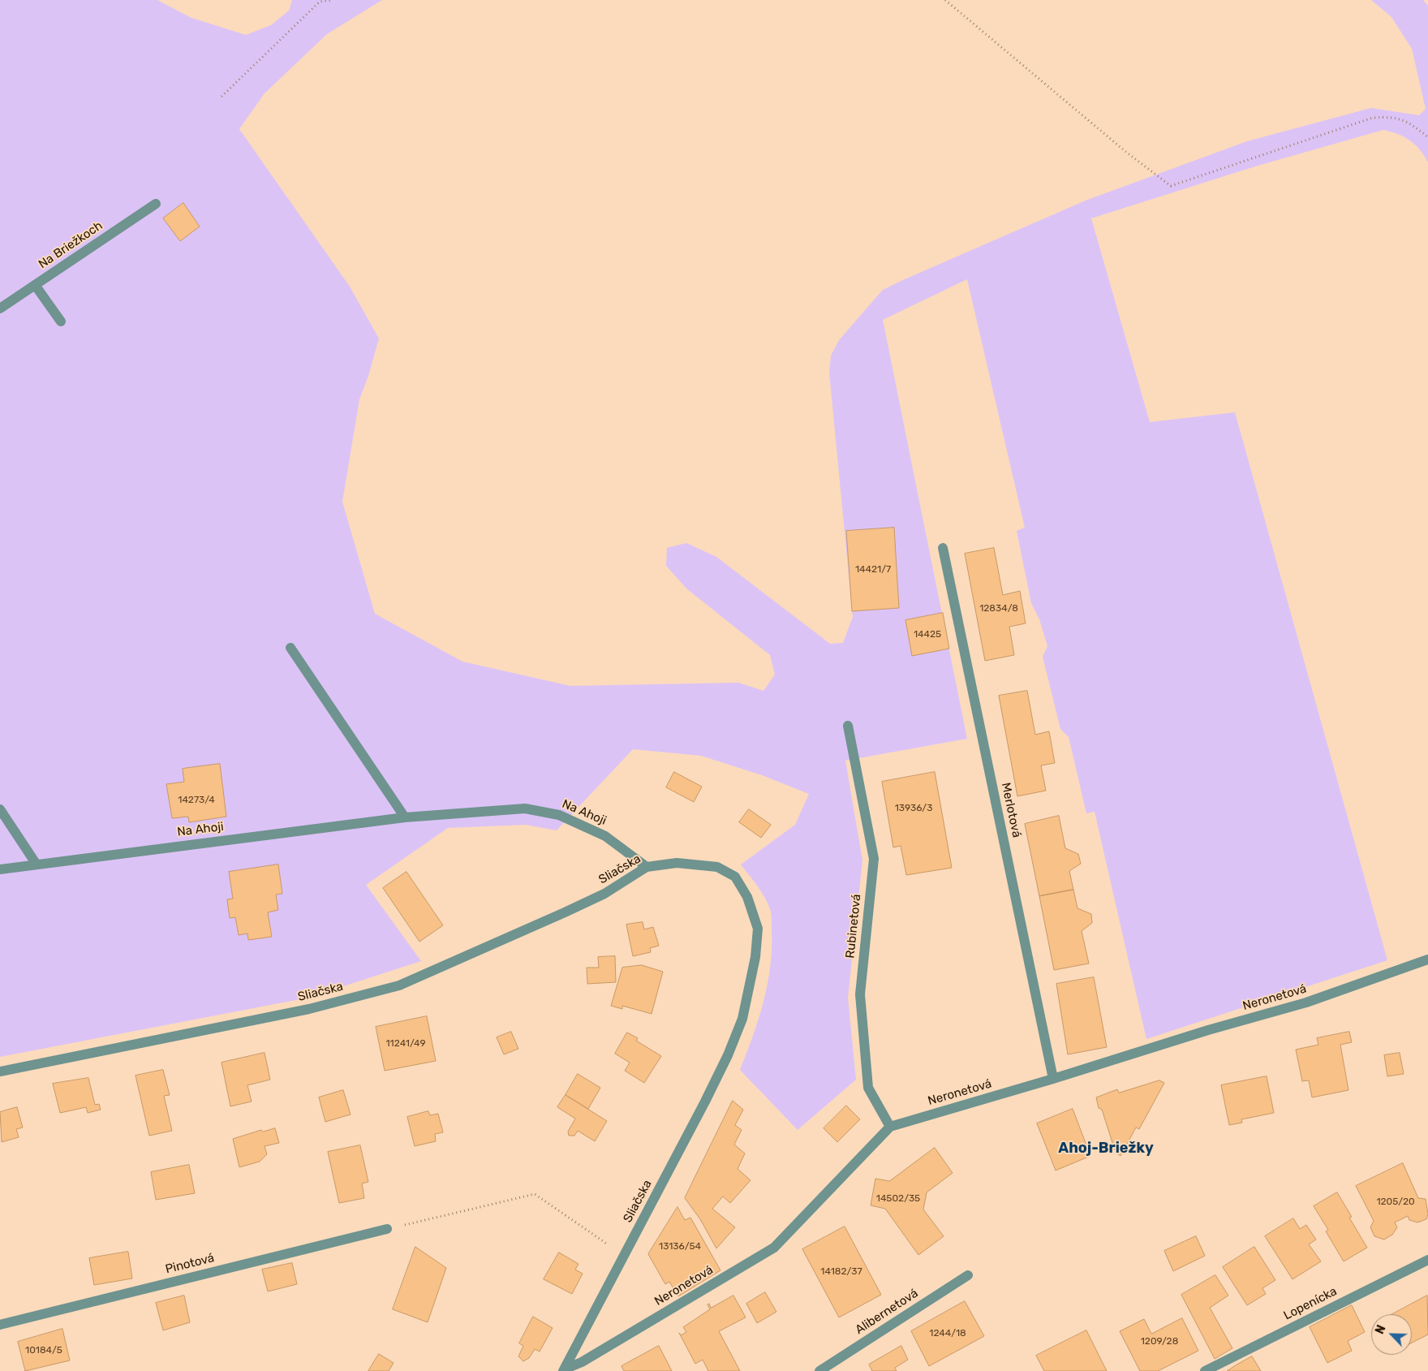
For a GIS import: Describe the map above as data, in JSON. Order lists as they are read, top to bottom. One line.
{"streets":{"street":["Na Briežkoch","Merlotová","Na Ahoji","Sliačska","Rubinetová","Neronetová","Pinotová","Lopenícka","Alibernetová"]},"crossings":[["Merlotová","Neronetová"],["Na Ahoji","Sliačska"],["Sliačska","Neronetová"],["Rubinetová","Neronetová"]],"districts":["Ahoj-Briežky"],"house_numbers":["14421/7","12834/8","14425","14273/4","13936/3","11241/49","14502/35","1205/20","13136/54","14182/37","1244/18","1209/28","10184/5"],"north":"top left"}
